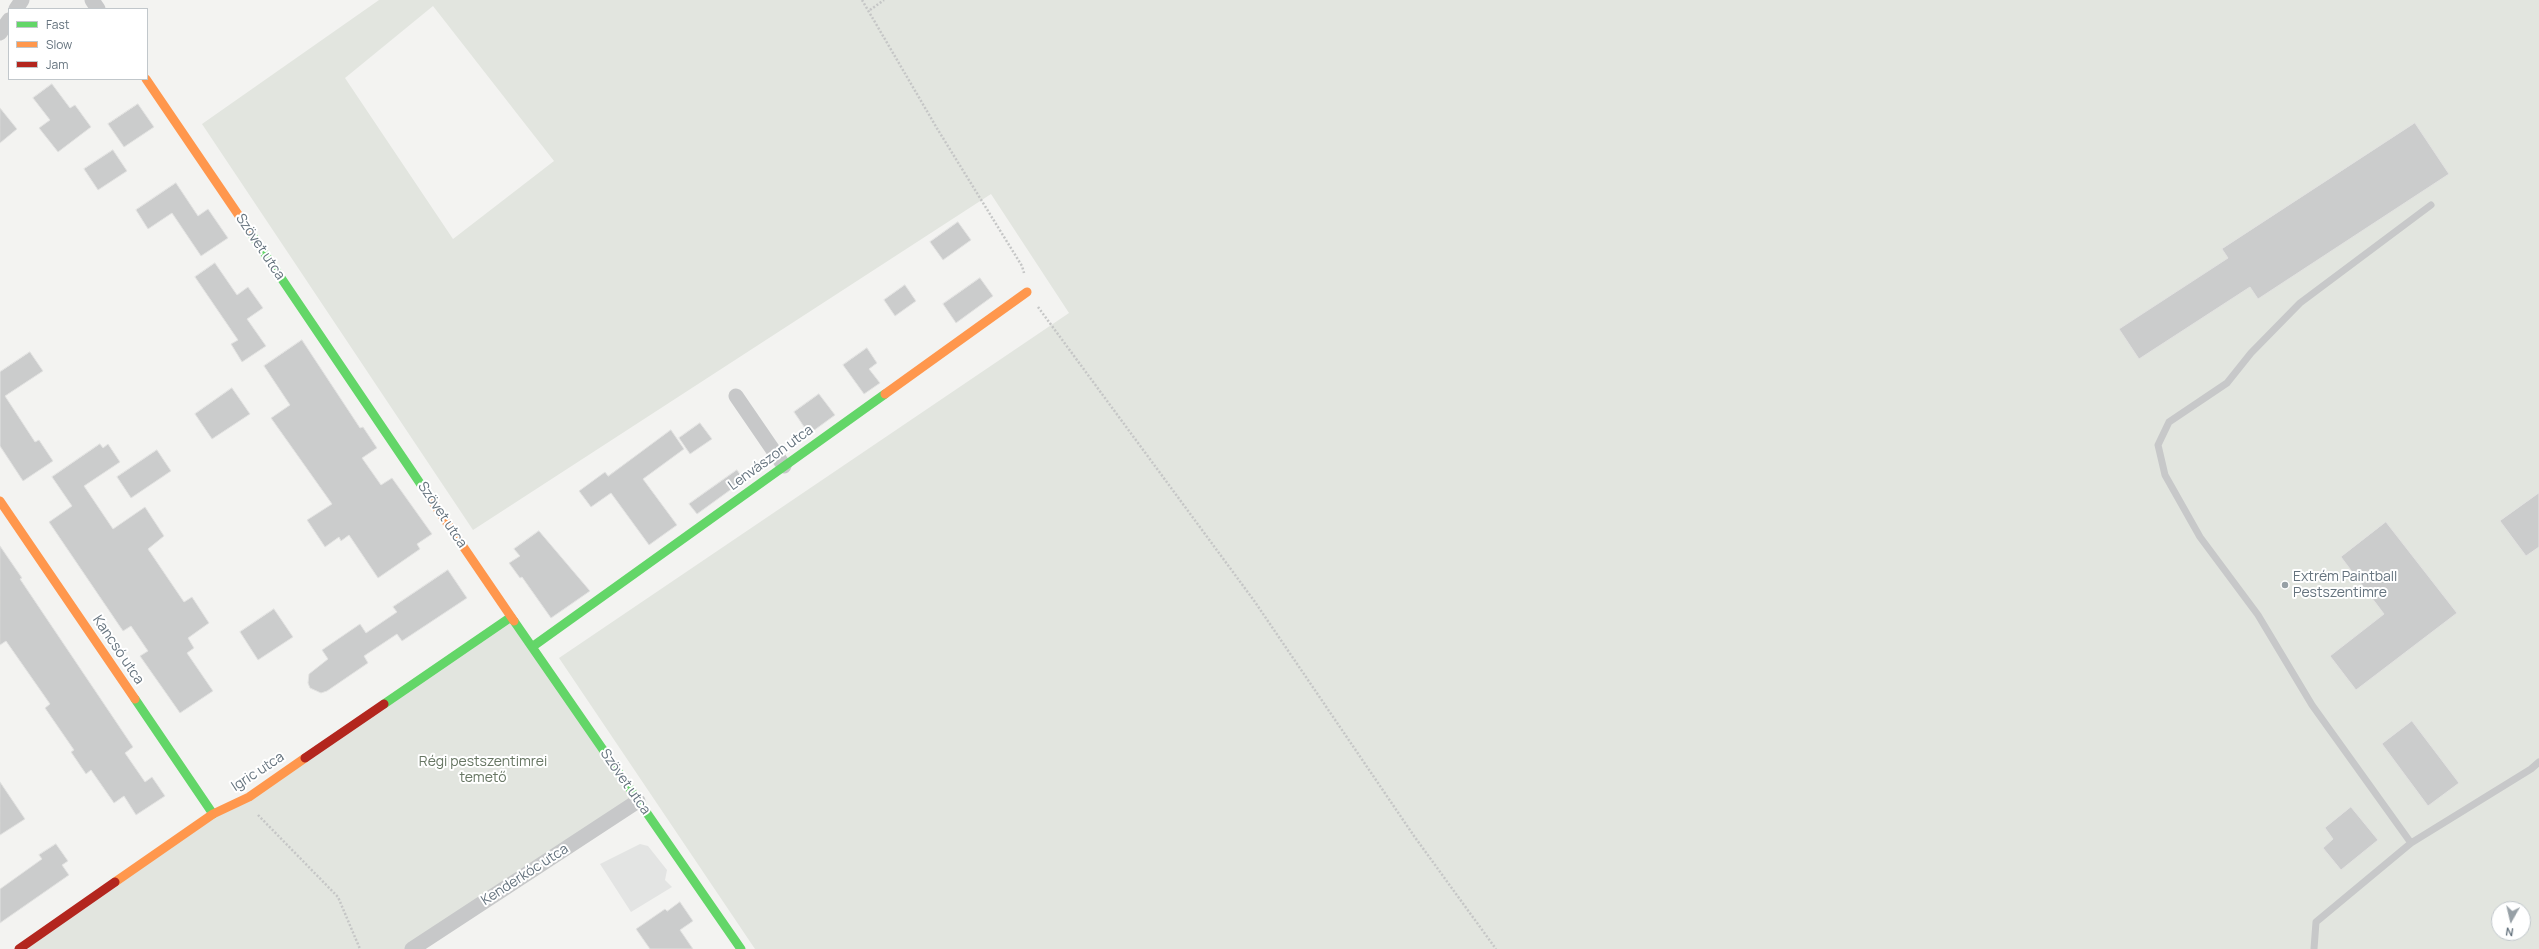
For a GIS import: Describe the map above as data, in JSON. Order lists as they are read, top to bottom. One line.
{"streets":{"street":["Szövet utca","Lenvászon utca","Kancsó utca","Igric utca","Kenderkóc utca"]},"crossings":[["Szövet utca","Lenvászon utca"],["Szövet utca","Igric utca"],["Szövet utca","Kenderkóc utca"],["Kancsó utca","Igric utca"]],"parks":["Régi pestszentimrei temető"],"places":["Extrém Paintball Pestszentimre"],"legend":["Fast","Slow","Jam"],"north":"bottom"}
